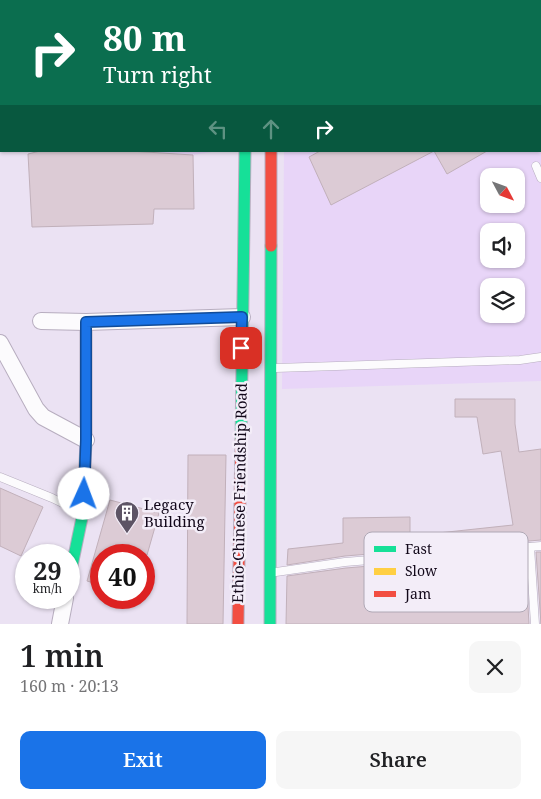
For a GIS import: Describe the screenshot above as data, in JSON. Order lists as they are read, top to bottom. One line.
{"streets":{"main road":["Ethio-Chinese Friendship Road"]},"places":{"building":["Legacy Building"]},"legend":["Fast","Slow","Jam"],"north":"bottom right","page":{"turn":["80 m","Turn right"],"speed":"29 km/h","limit":"40","heading":["1 min","160 m · 20:13"],"buttons":["Exit","Share"]}}
